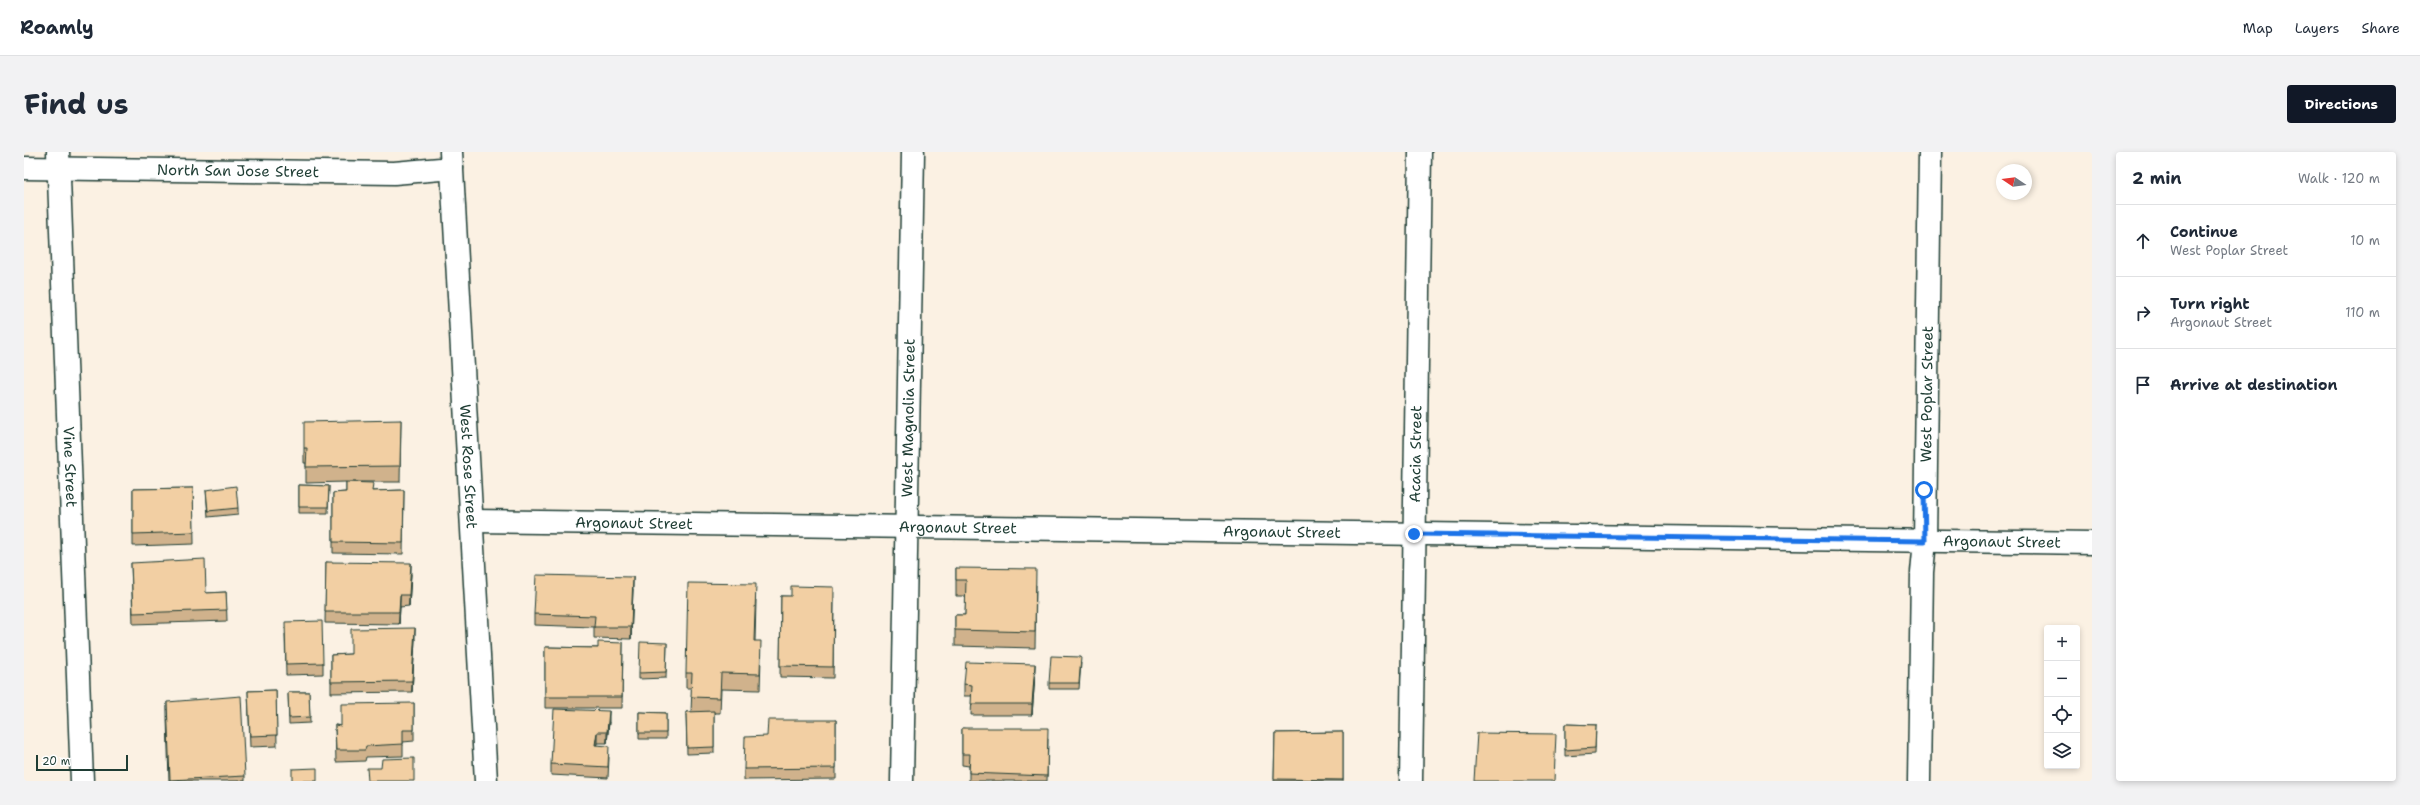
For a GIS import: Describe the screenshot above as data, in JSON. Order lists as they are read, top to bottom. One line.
{"streets":{"street":["North San Jose Street","West Poplar Street","West Magnolia Street","Acacia Street","Vine Street","West Rose Street","Argonaut Street"]},"crossings":[["North San Jose Street","Vine Street"],["North San Jose Street","West Rose Street"],["West Poplar Street","Argonaut Street"],["West Magnolia Street","Argonaut Street"],["Acacia Street","Argonaut Street"],["West Rose Street","Argonaut Street"]],"scale_bar":"20 m","north":"left","page":{"header":"Roamly","nav":["Map","Layers","Share"],"title":"Find us","buttons":"Directions","heading":["2 min","Walk · 120 m"],"list":[["Continue","West Poplar Street","10 m"],["Turn right","Argonaut Street","110 m"],"Arrive at destination"],"map_buttons":["+","−"],"scale":"20 m"}}
